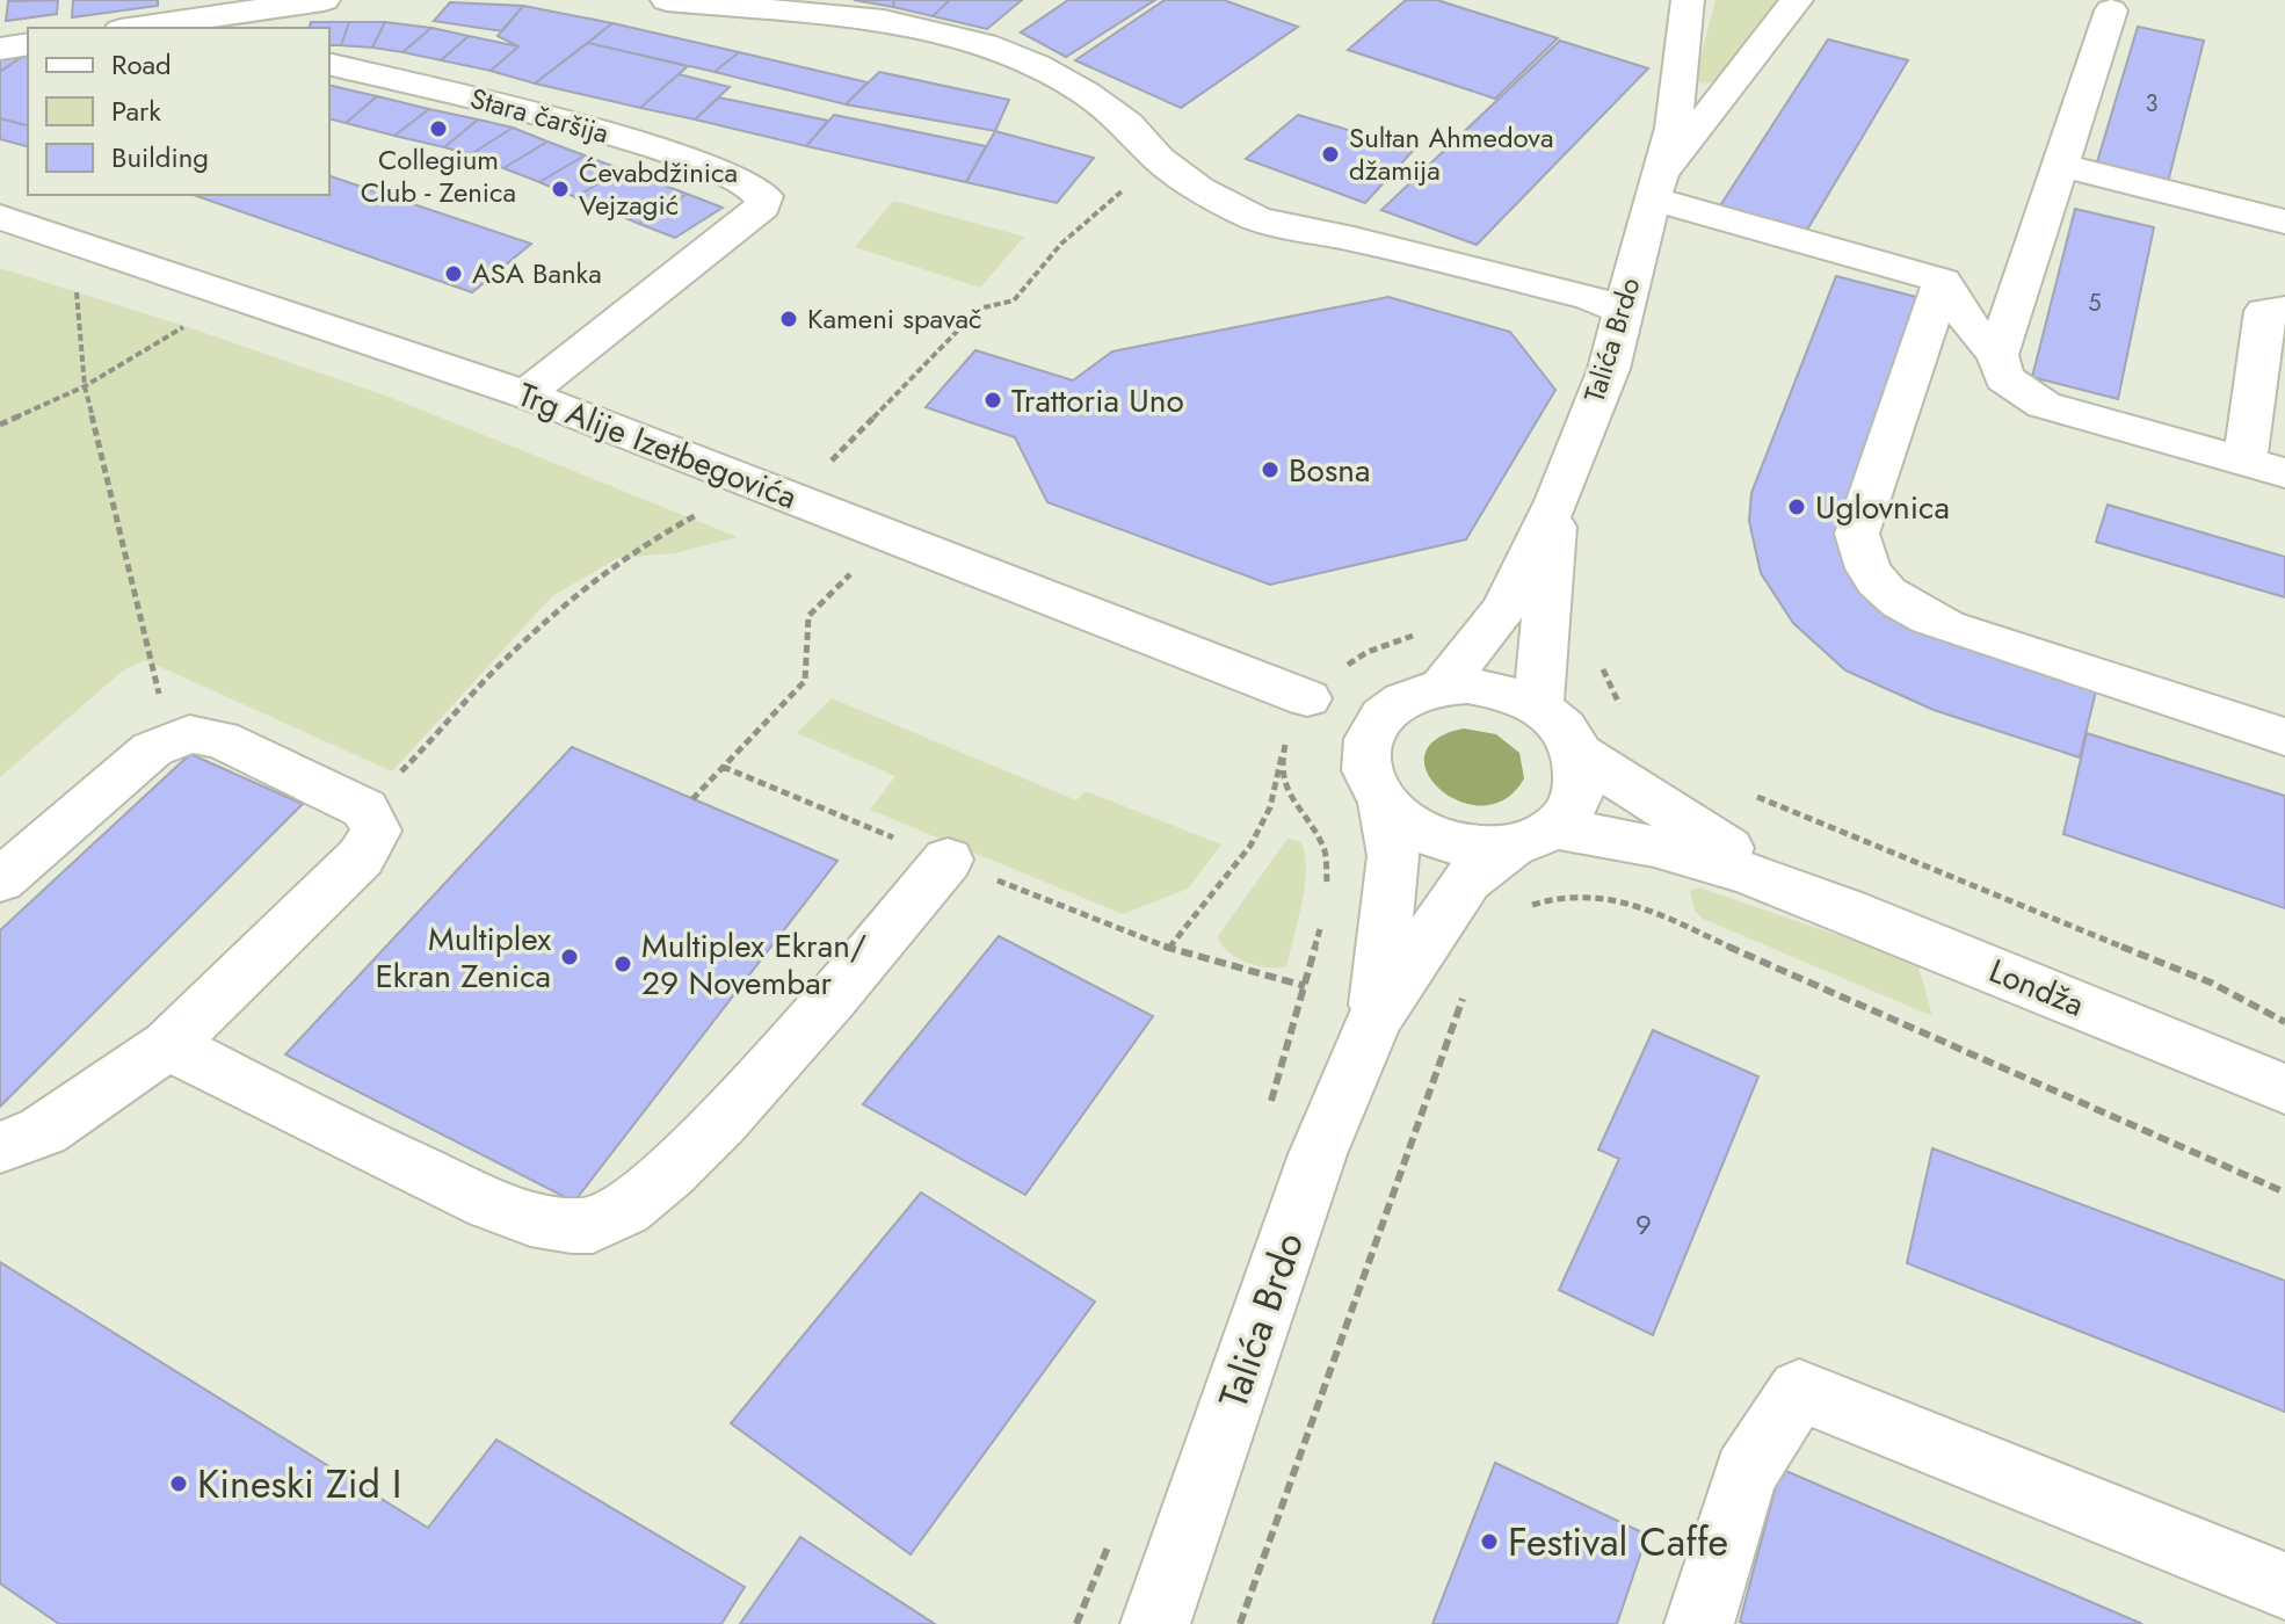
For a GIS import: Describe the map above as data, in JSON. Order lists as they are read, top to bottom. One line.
{"streets":{"street":["Stara čaršija","Talića Brdo","Trg Alije Izetbegovića","Londža"]},"crossings":[["Stara čaršija","Trg Alije Izetbegovića"],["Talića Brdo","Londža"]],"places":["Collegium Club - Zenica","Sultan Ahmedova džamija","Ćevabdžinica Vejzagić","ASA Banka","Kameni spavač","Trattoria Uno","Bosna","Uglovnica","Multiplex Ekran Zenica","Multiplex Ekran/ 29 Novembar","Kineski Zid I","Festival Caffe"],"house_numbers":["3","5","9"],"legend":["Road","Park","Building"]}
